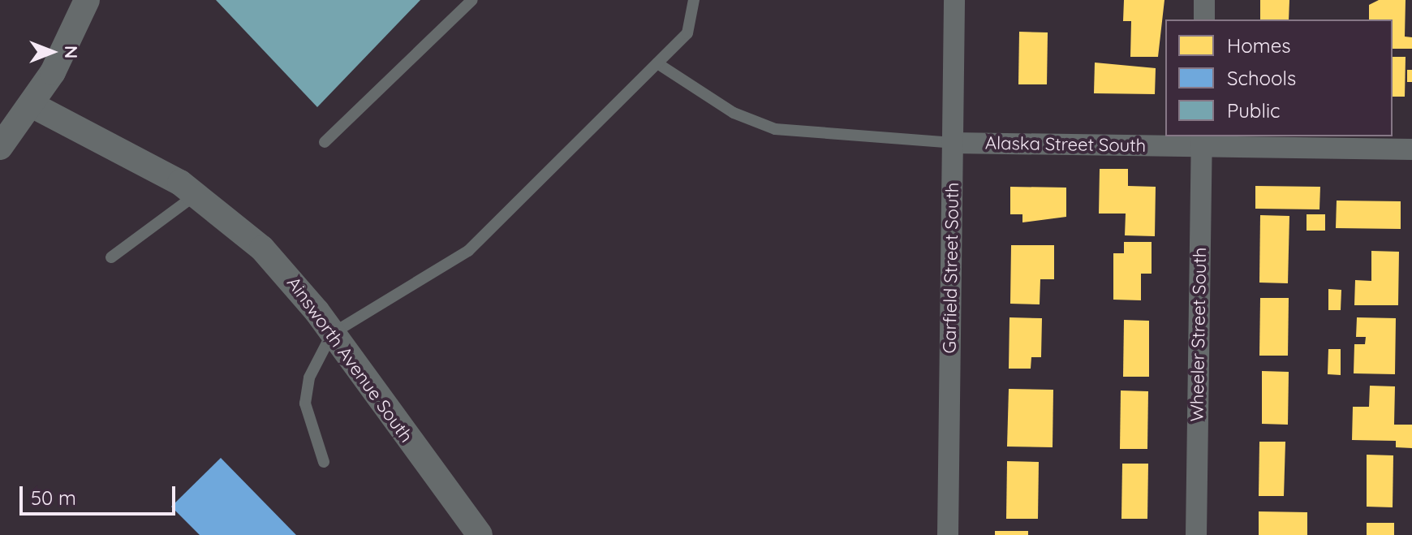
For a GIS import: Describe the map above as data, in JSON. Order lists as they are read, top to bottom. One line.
{"streets":{"street":["Alaska Street South","Garfield Street South","Wheeler Street South","Ainsworth Avenue South"]},"crossings":[["Alaska Street South","Garfield Street South"],["Alaska Street South","Wheeler Street South"]],"legend":["Homes","Schools","Public"],"scale_bar":"50 m","north":"right"}
